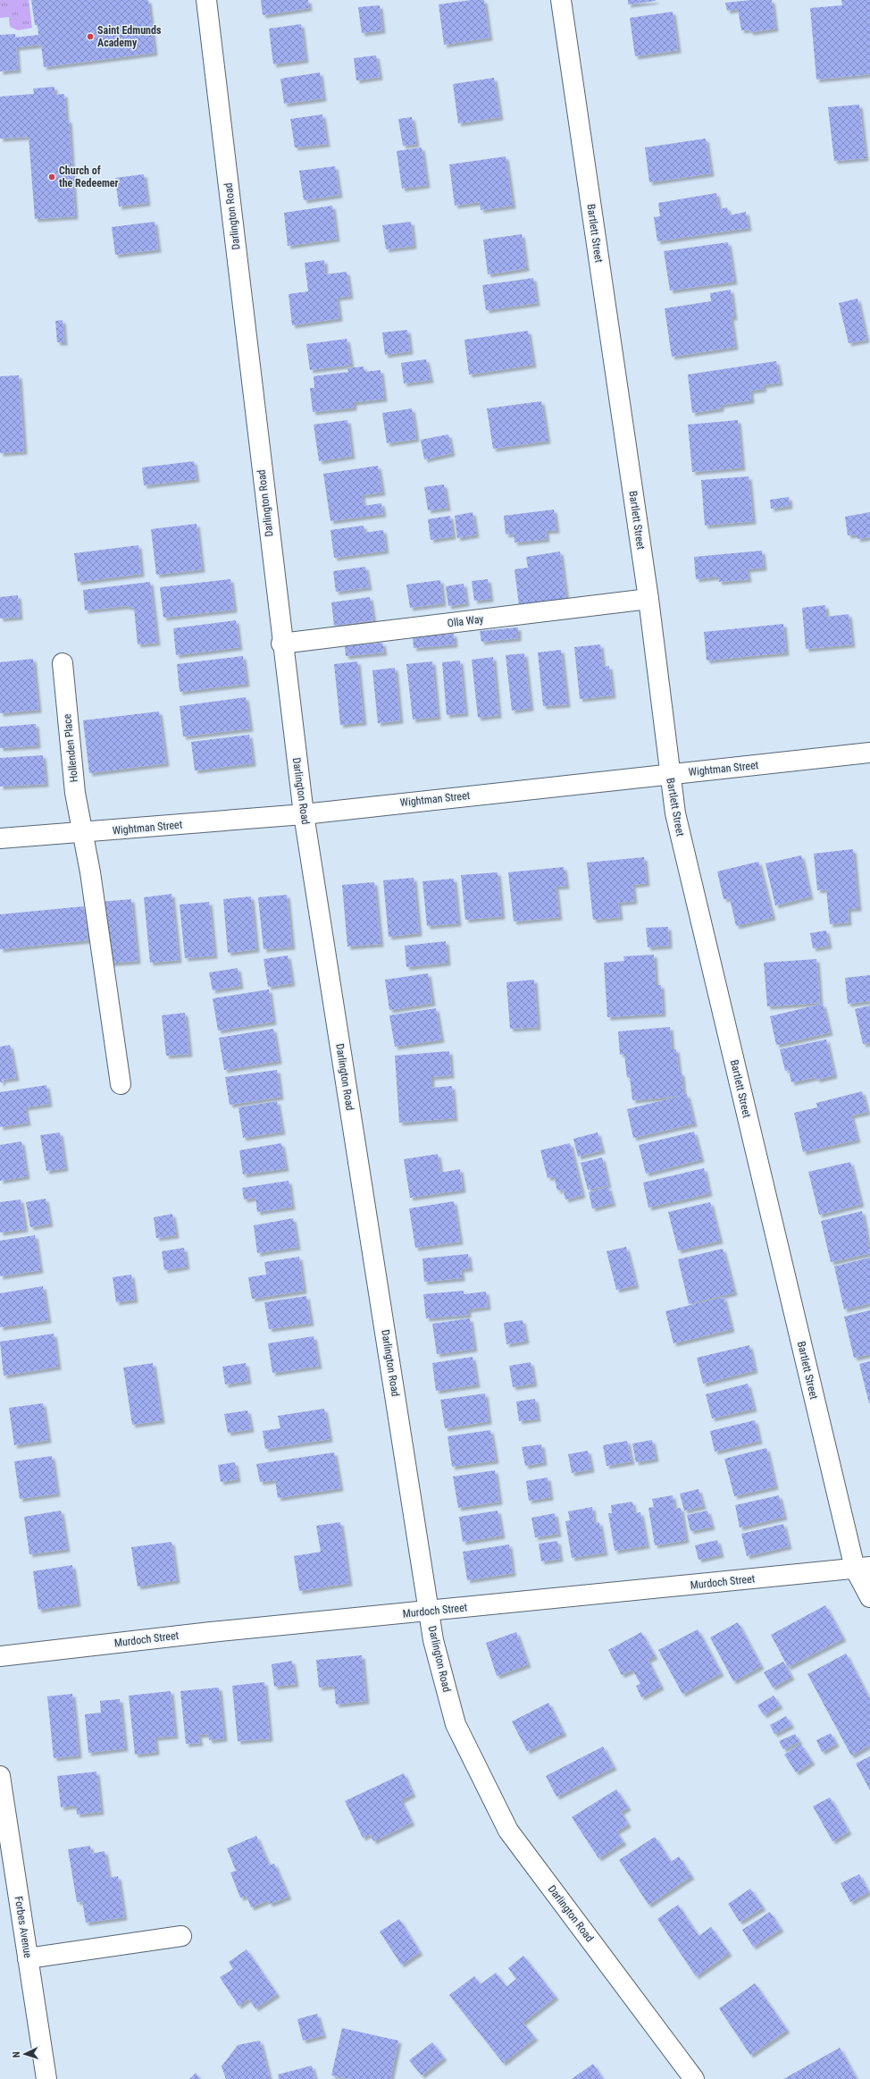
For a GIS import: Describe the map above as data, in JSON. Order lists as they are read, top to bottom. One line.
{"streets":{"street":["Darlington Road","Bartlett Street","Olla Way","Hollenden Place","Wightman Street","Murdoch Street","Forbes Avenue"]},"crossings":[["Darlington Road","Olla Way"],["Darlington Road","Wightman Street"],["Darlington Road","Murdoch Street"],["Bartlett Street","Olla Way"],["Bartlett Street","Wightman Street"],["Bartlett Street","Murdoch Street"],["Hollenden Place","Wightman Street"]],"places":["Saint Edmunds Academy","Church of the Redeemer"],"north":"left"}
